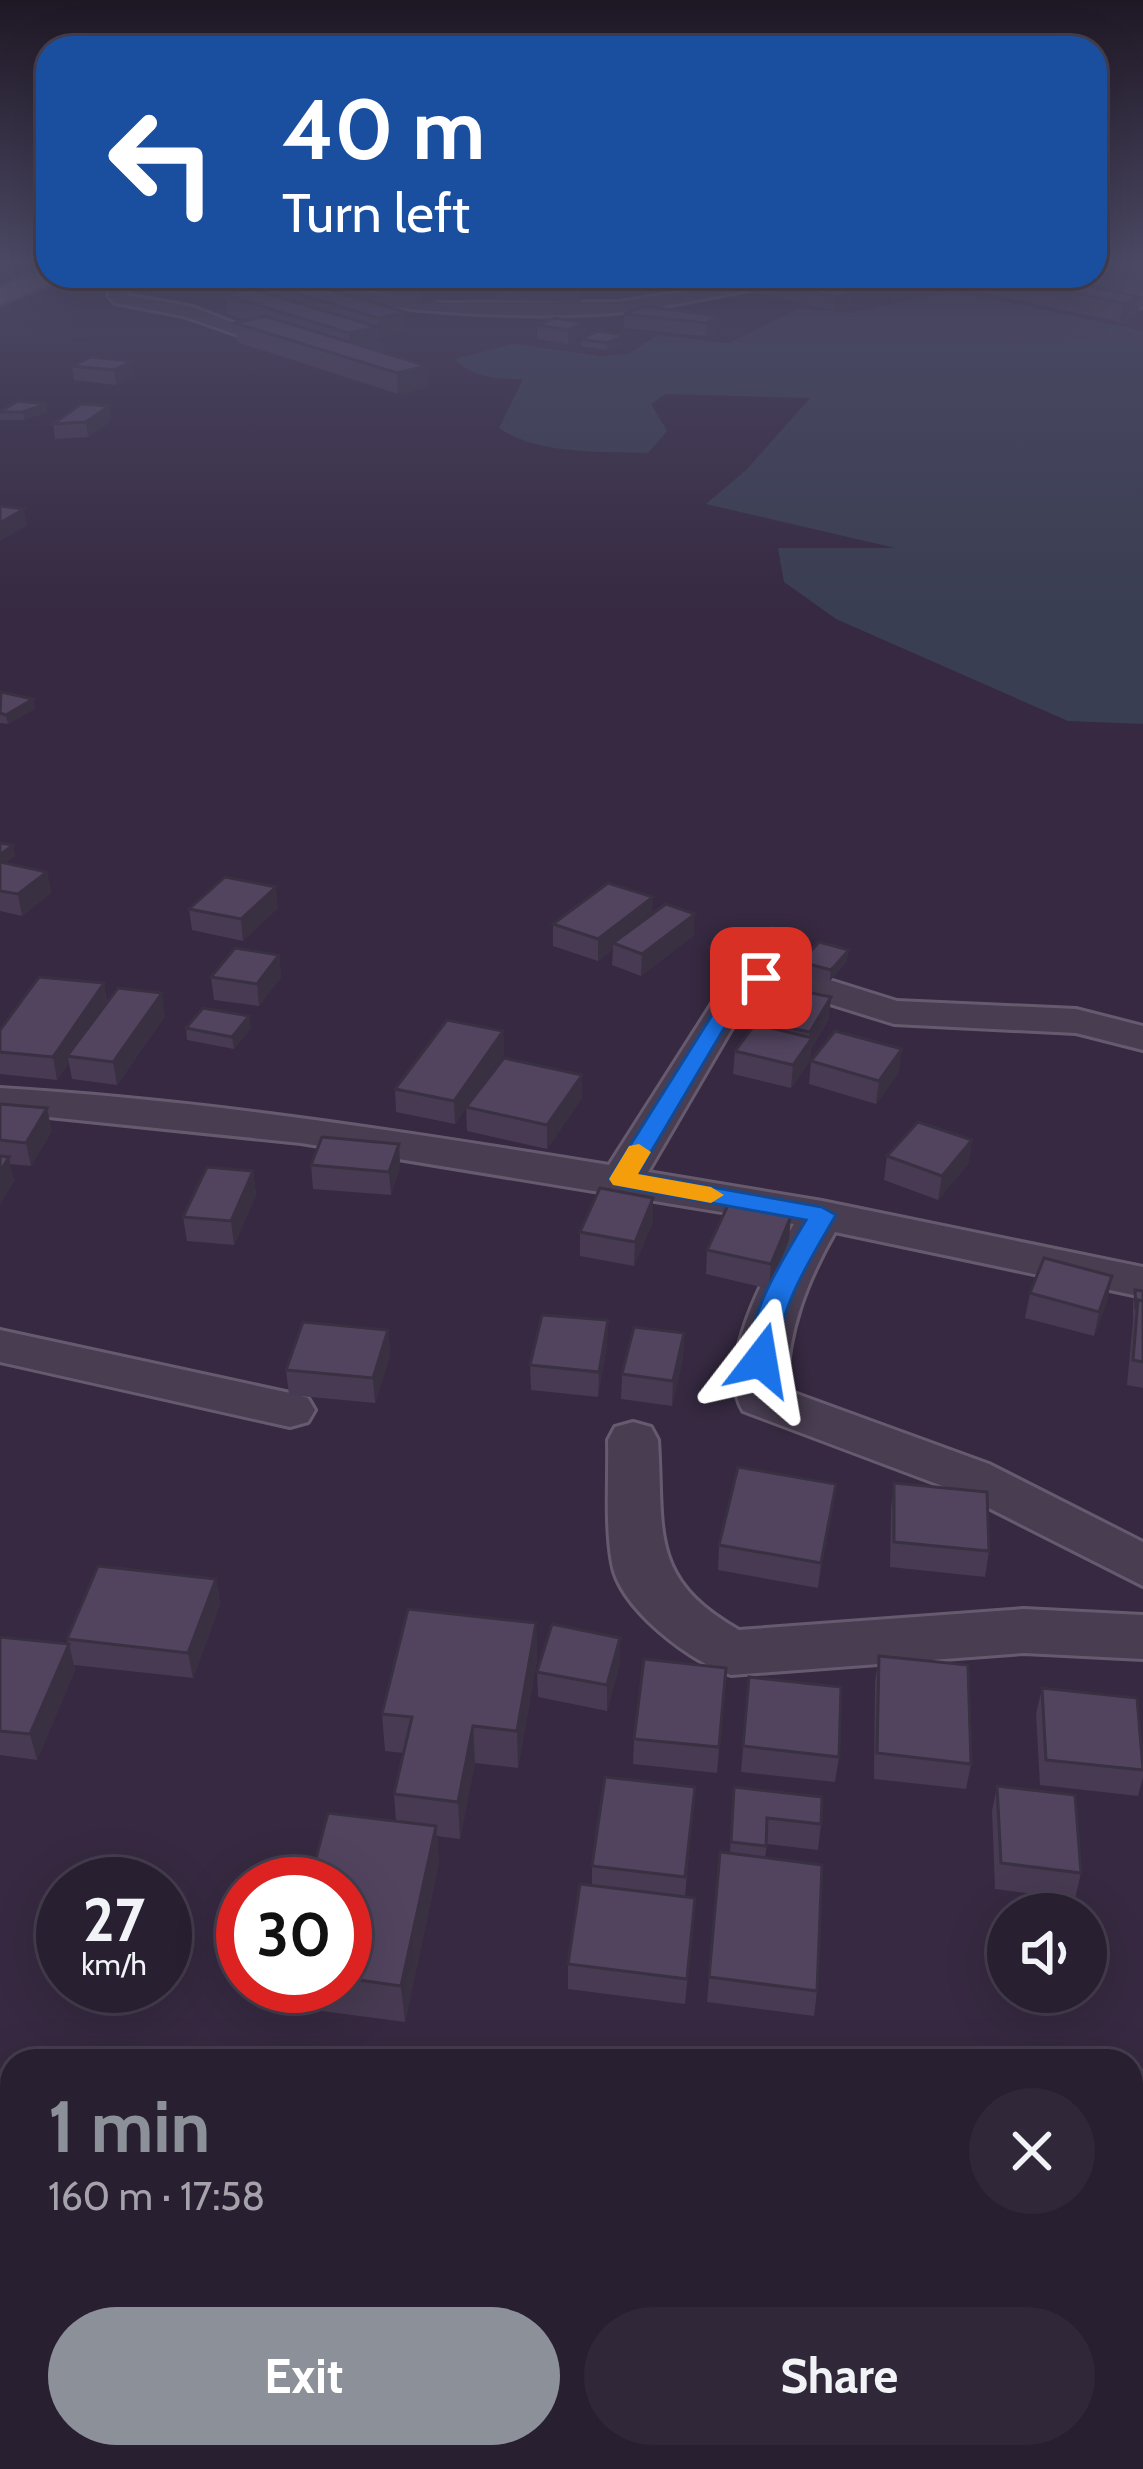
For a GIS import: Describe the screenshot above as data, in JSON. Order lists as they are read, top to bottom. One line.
{"page":{"turn":["40 m","Turn left"],"speed":"27 km/h","limit":"30","heading":["1 min","160 m · 17:58"],"buttons":["Exit","Share"]}}
